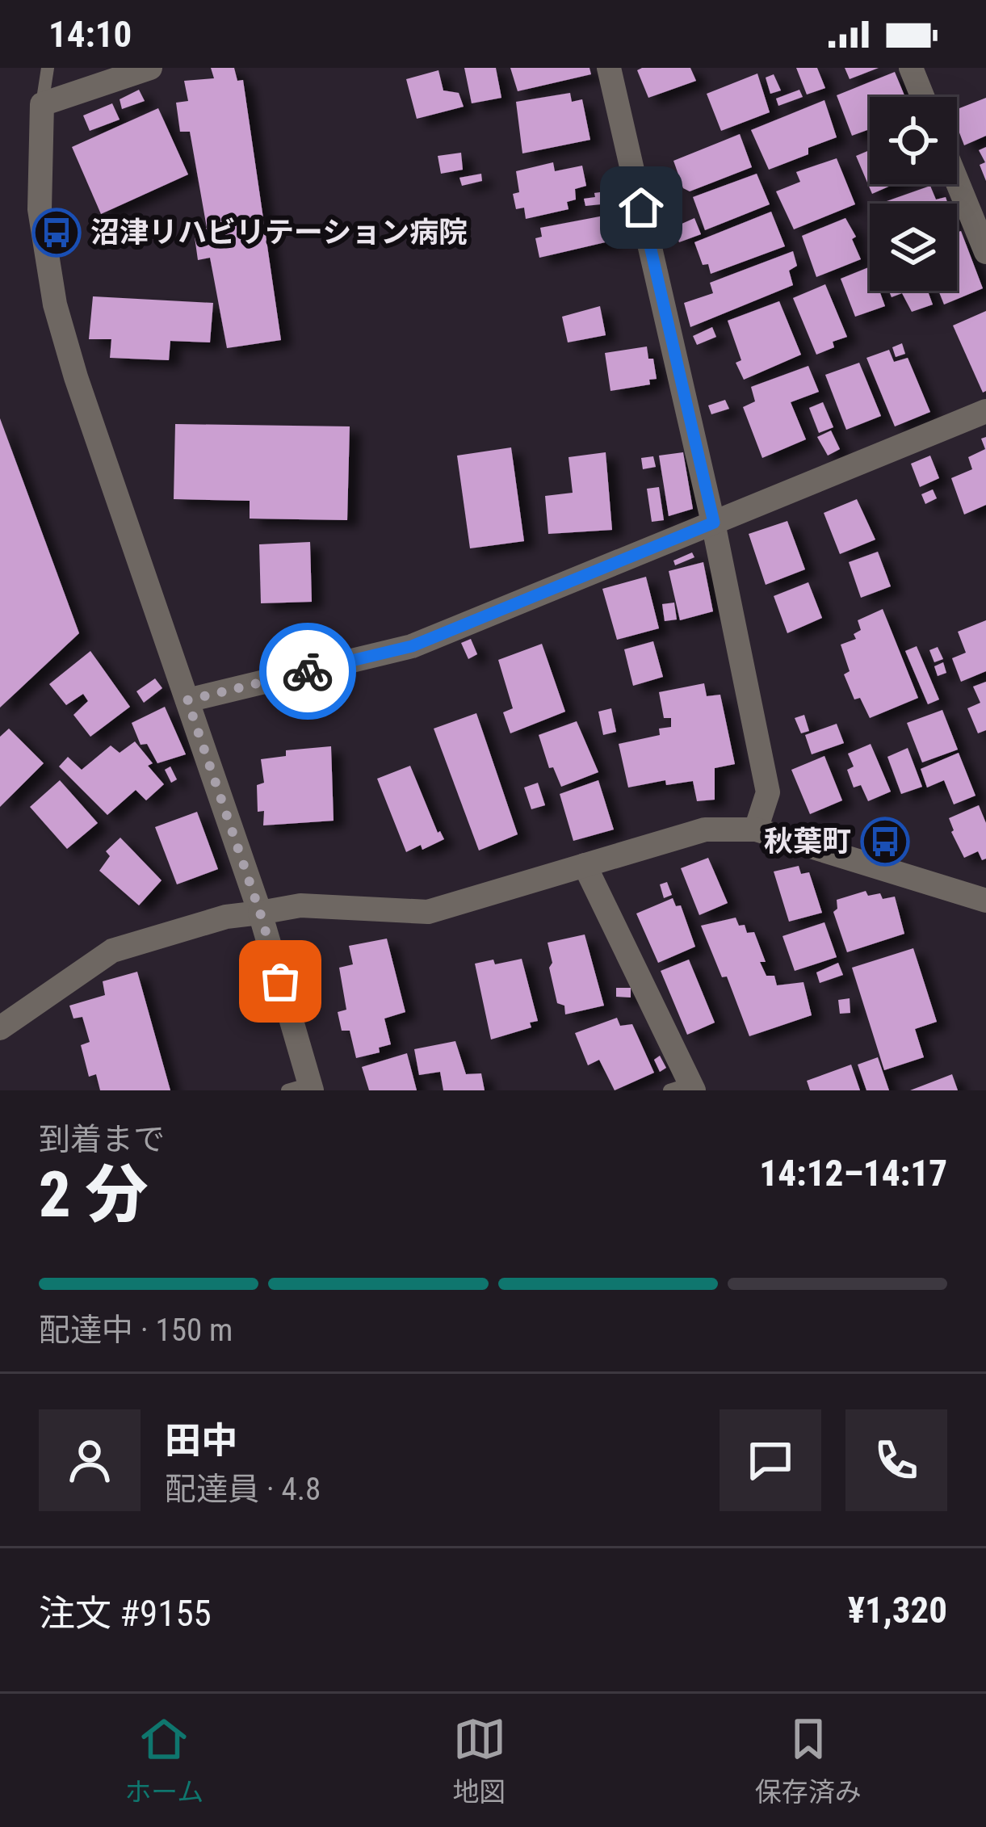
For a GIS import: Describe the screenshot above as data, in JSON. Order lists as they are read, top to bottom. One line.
{"places":{"bus stop":["沼津リハビリテーション病院","秋葉町"]},"page":{"status":"14:10","heading":["2 分","到着まで","14:12–14:17"],"panel":["田中","配達員 · 4.8","注文 #9155","¥1,320"],"bar":"配達中 · 150 m","tabs":["ホーム","地図","保存済み"]}}
